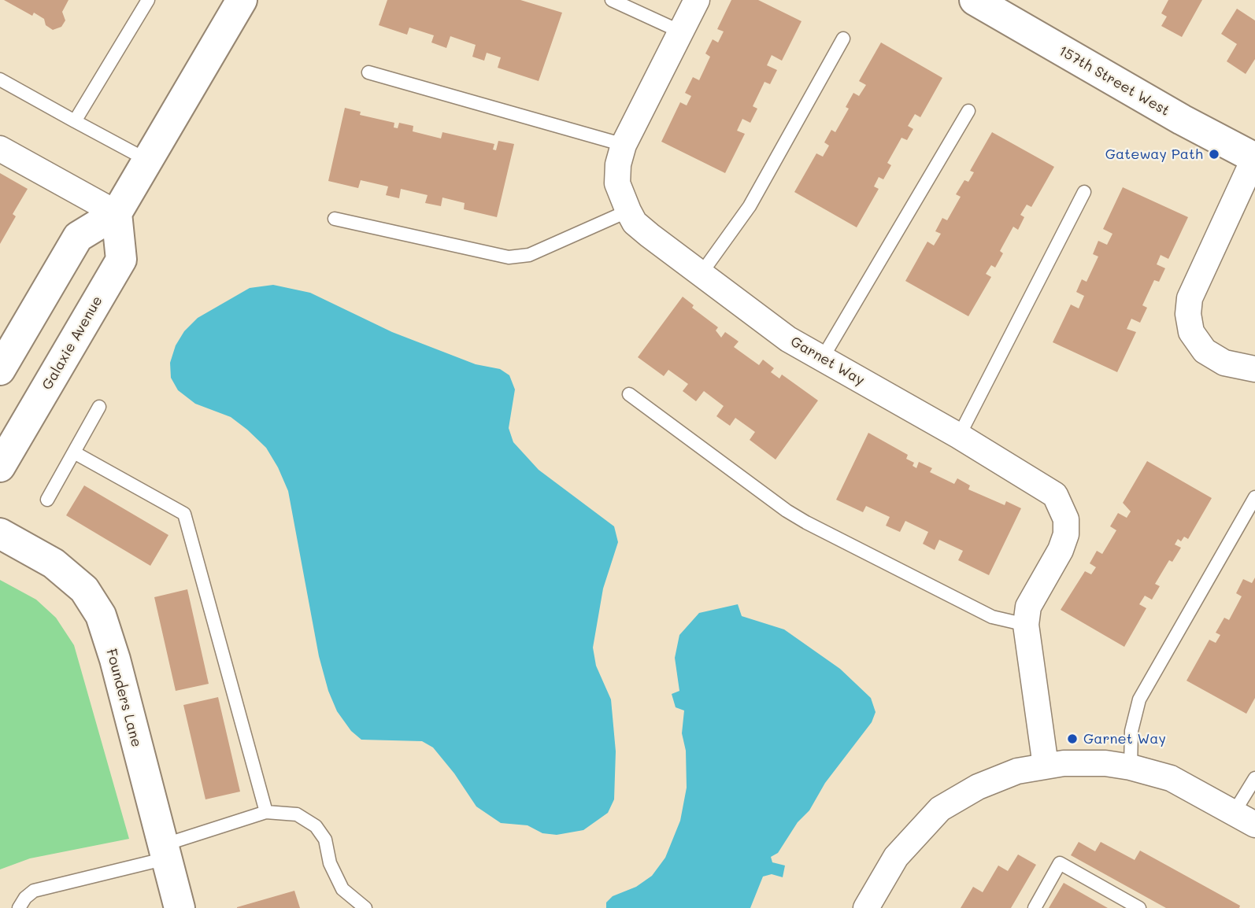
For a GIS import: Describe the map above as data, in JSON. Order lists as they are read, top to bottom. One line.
{"streets":{"street":["157th Street West","Galaxie Avenue","Garnet Way","Founders Lane"]},"places":["Gateway Path","Garnet Way"]}
